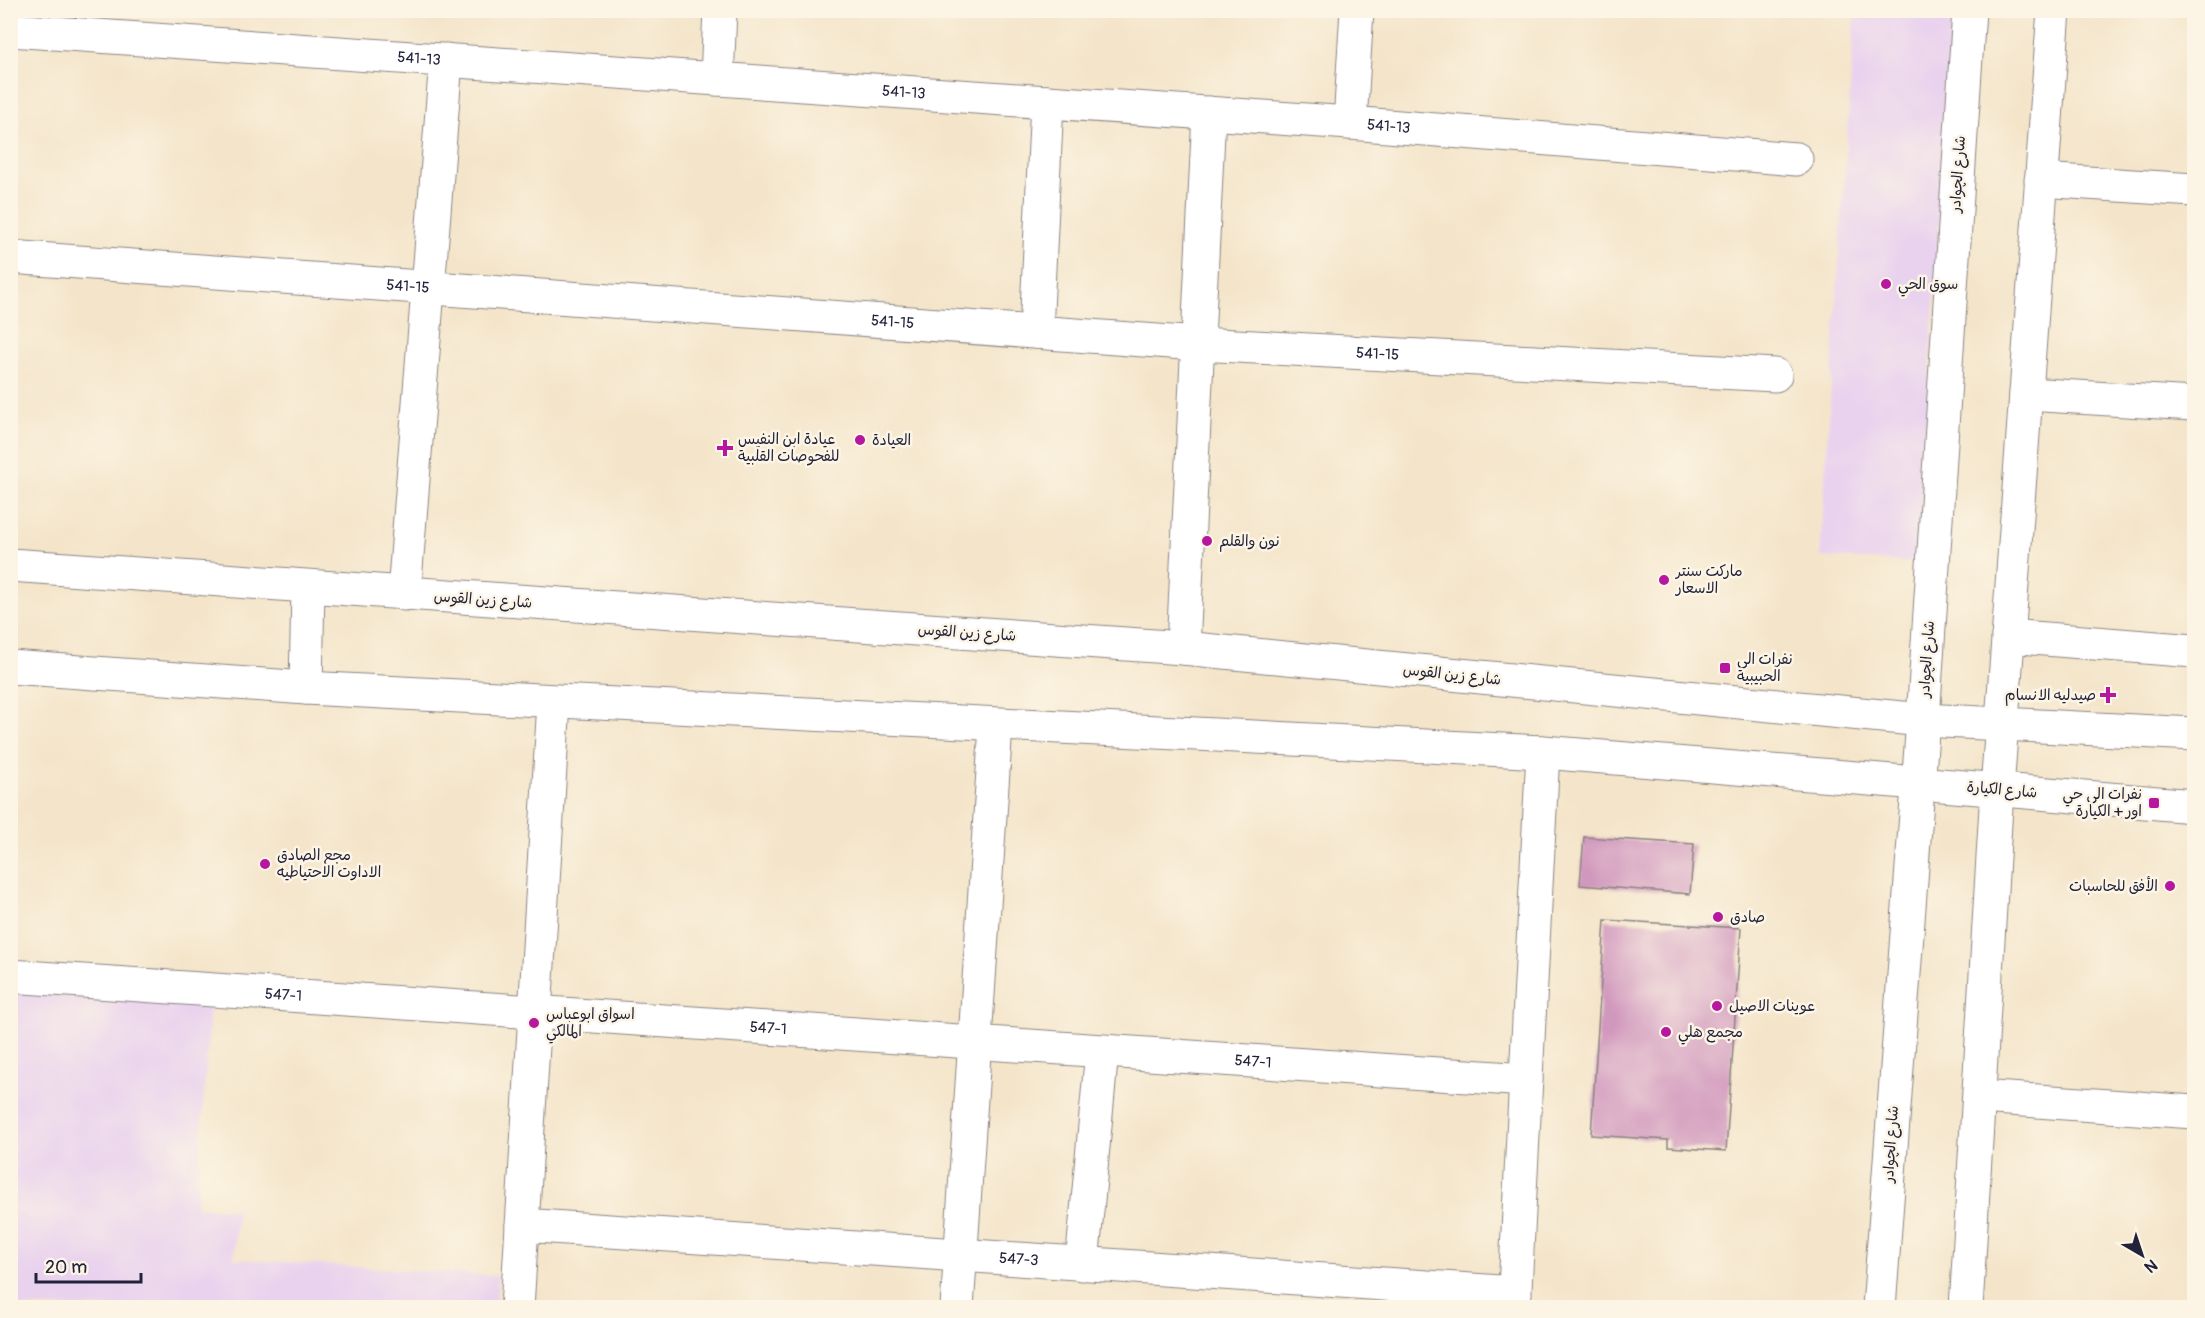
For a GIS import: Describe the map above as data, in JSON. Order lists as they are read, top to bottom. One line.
{"streets":{"street":["541-13","شارع الچوادر","541-15","شارع زين القوس","شارع الكيارة","547-1","547-3"]},"crossings":[["شارع الچوادر","شارع زين القوس"],["شارع الچوادر","شارع الكيارة"]],"places":{"other":["سوق الحي","العيادة","نون والقلم","ماركت سنتر الاسعار","مجع الصادق الاداوت الاحتياطيه","الأفق للحاسبات","صادق","عوينات الاصيل","اسواق ابوعباس المالكي","مجمع هلي"],"health":["عيادة ابن النفيس للفحوصات القلبية","صيدليه الانسام"],"transit":["نفرات الى الحبيبية","نفرات الى حي اور + الكيارة"]},"scale_bar":"20 m","north":"bottom right"}
